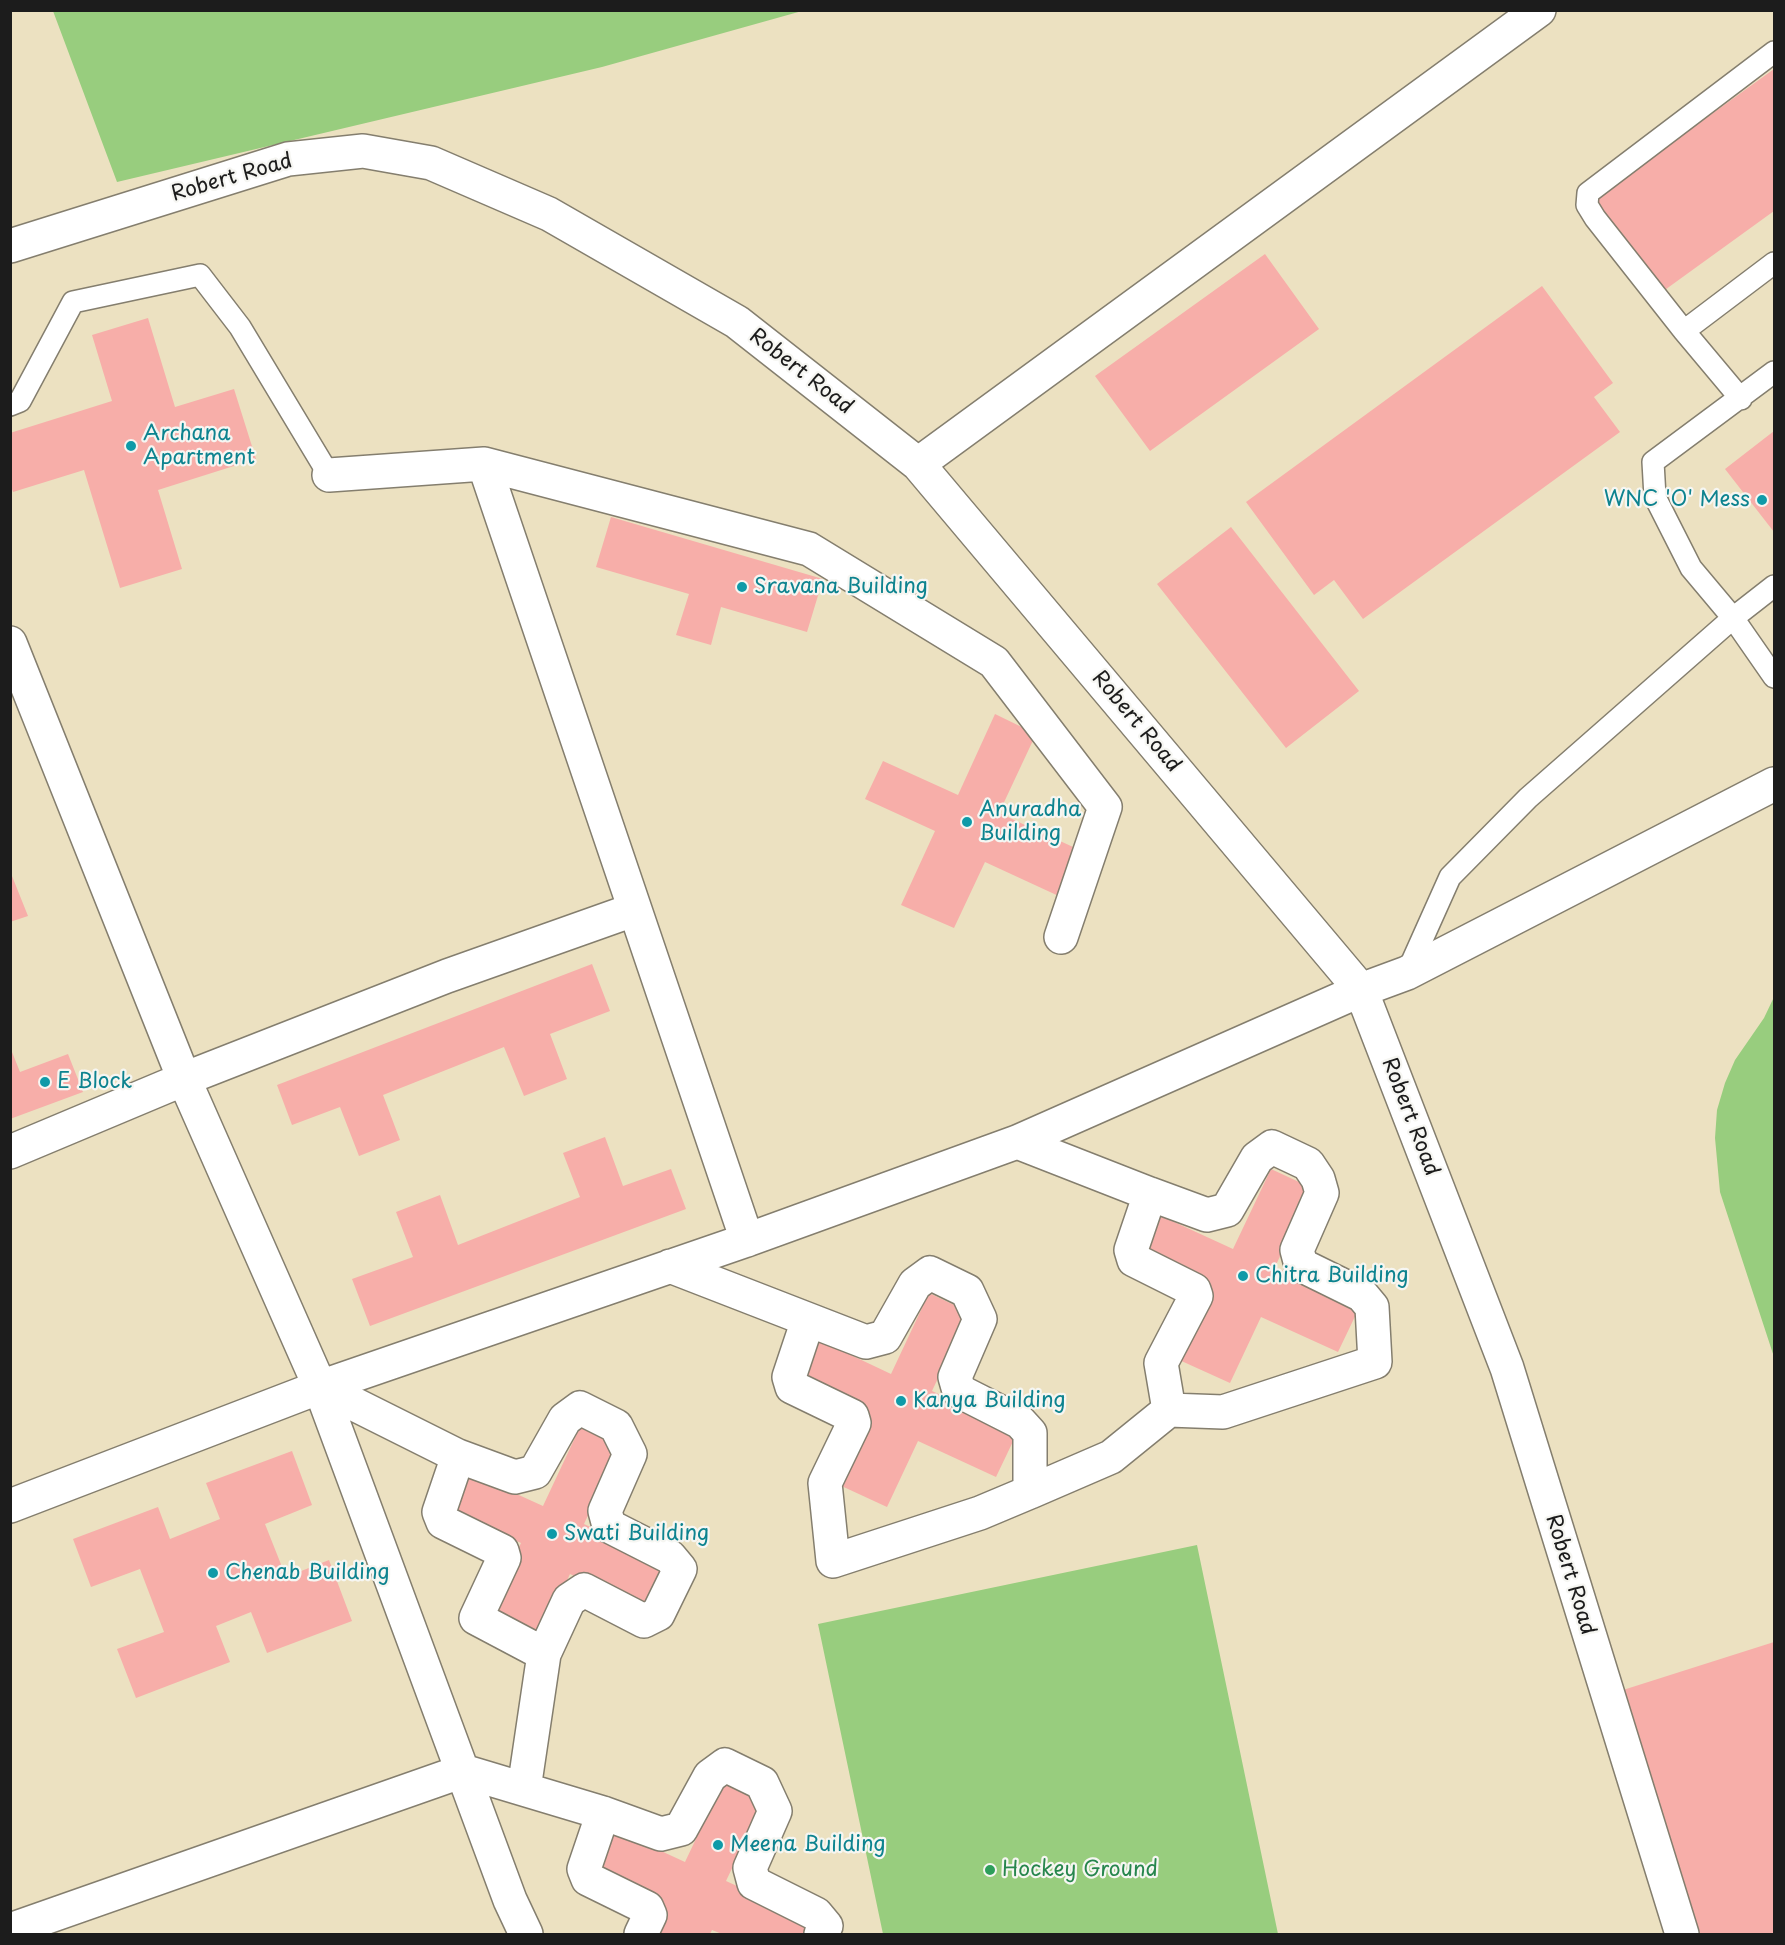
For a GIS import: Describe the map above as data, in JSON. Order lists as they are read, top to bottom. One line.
{"streets":{"street":["Robert Road"]},"places":["Archana Apartment","WNC 'O' Mess","Sravana Building","Anuradha Building","E Block","Chitra Building","Kanya Building","Swati Building","Chenab Building","Meena Building","Hockey Ground"]}
